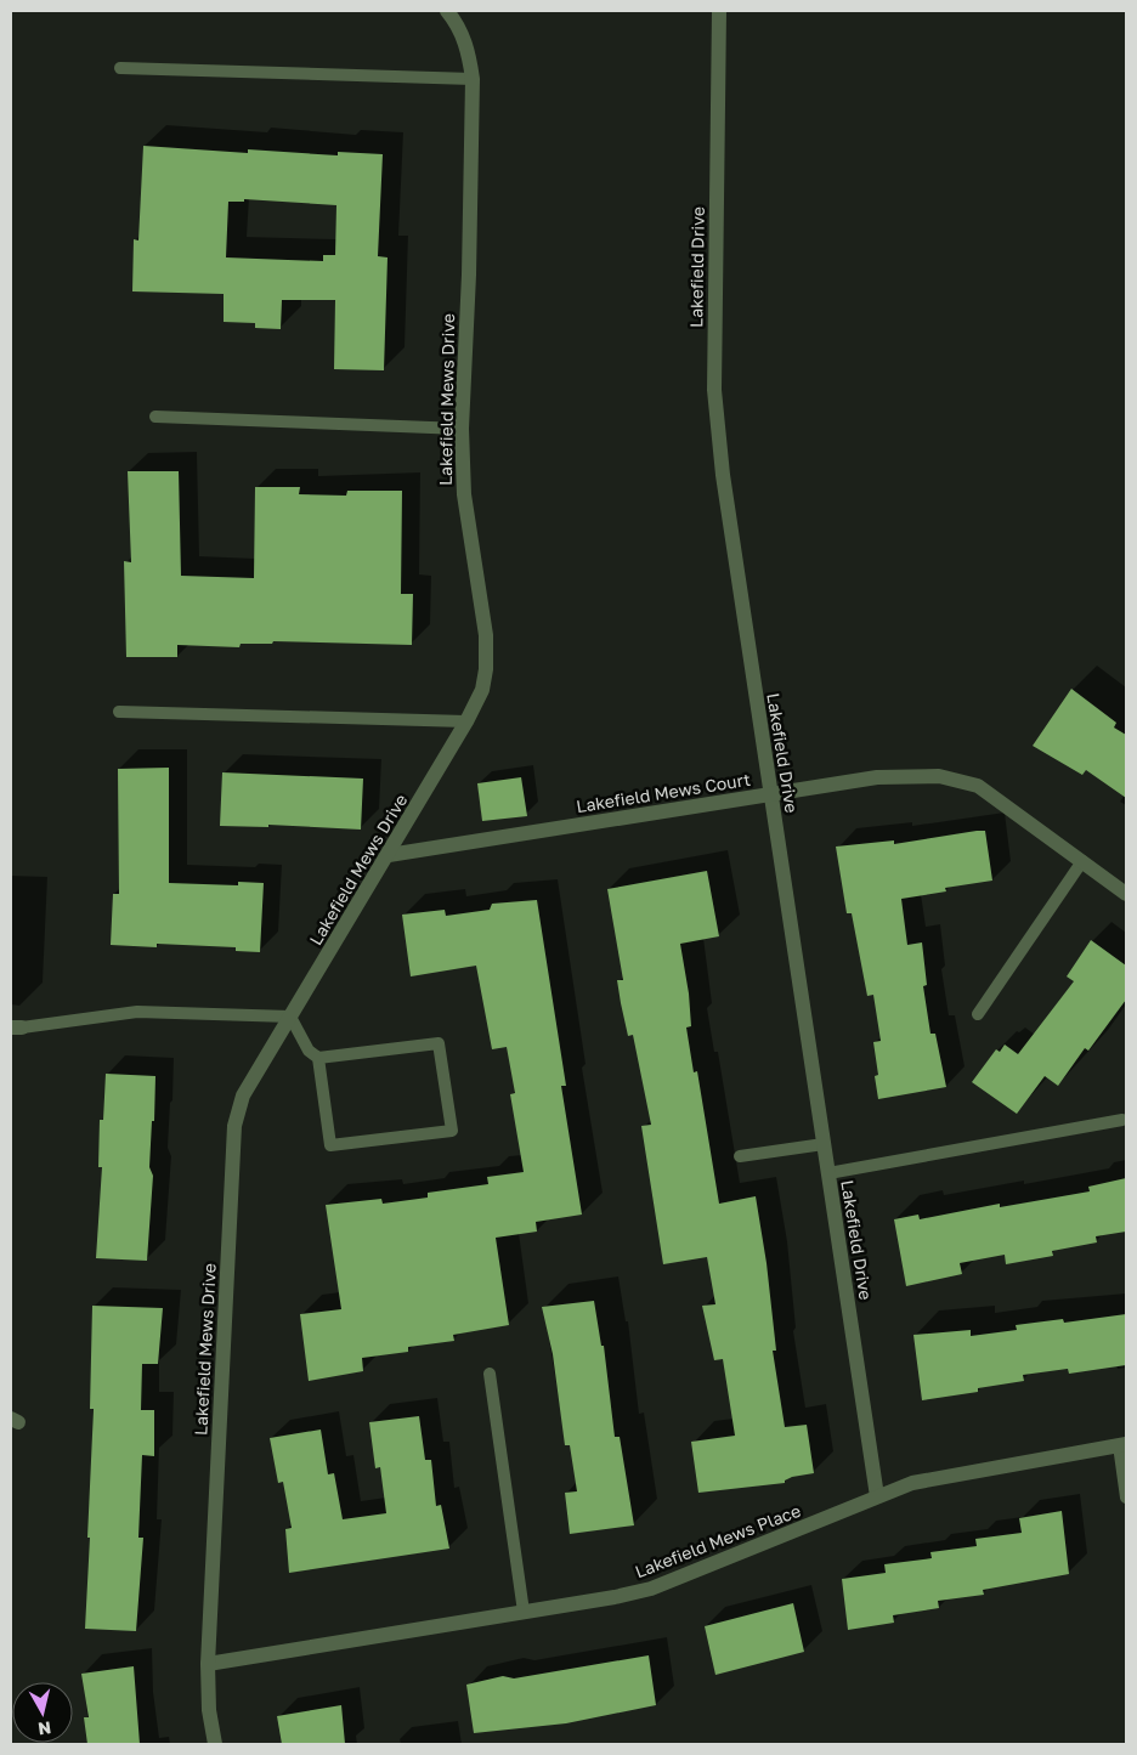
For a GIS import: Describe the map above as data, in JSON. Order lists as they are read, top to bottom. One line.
{"streets":{"street":["Lakefield Drive","Lakefield Mews Drive","Lakefield Mews Court","Lakefield Mews Place"]},"crossings":[["Lakefield Drive","Lakefield Mews Court"],["Lakefield Drive","Lakefield Mews Place"],["Lakefield Mews Drive","Lakefield Mews Court"],["Lakefield Mews Drive","Lakefield Mews Place"]],"north":"bottom"}
